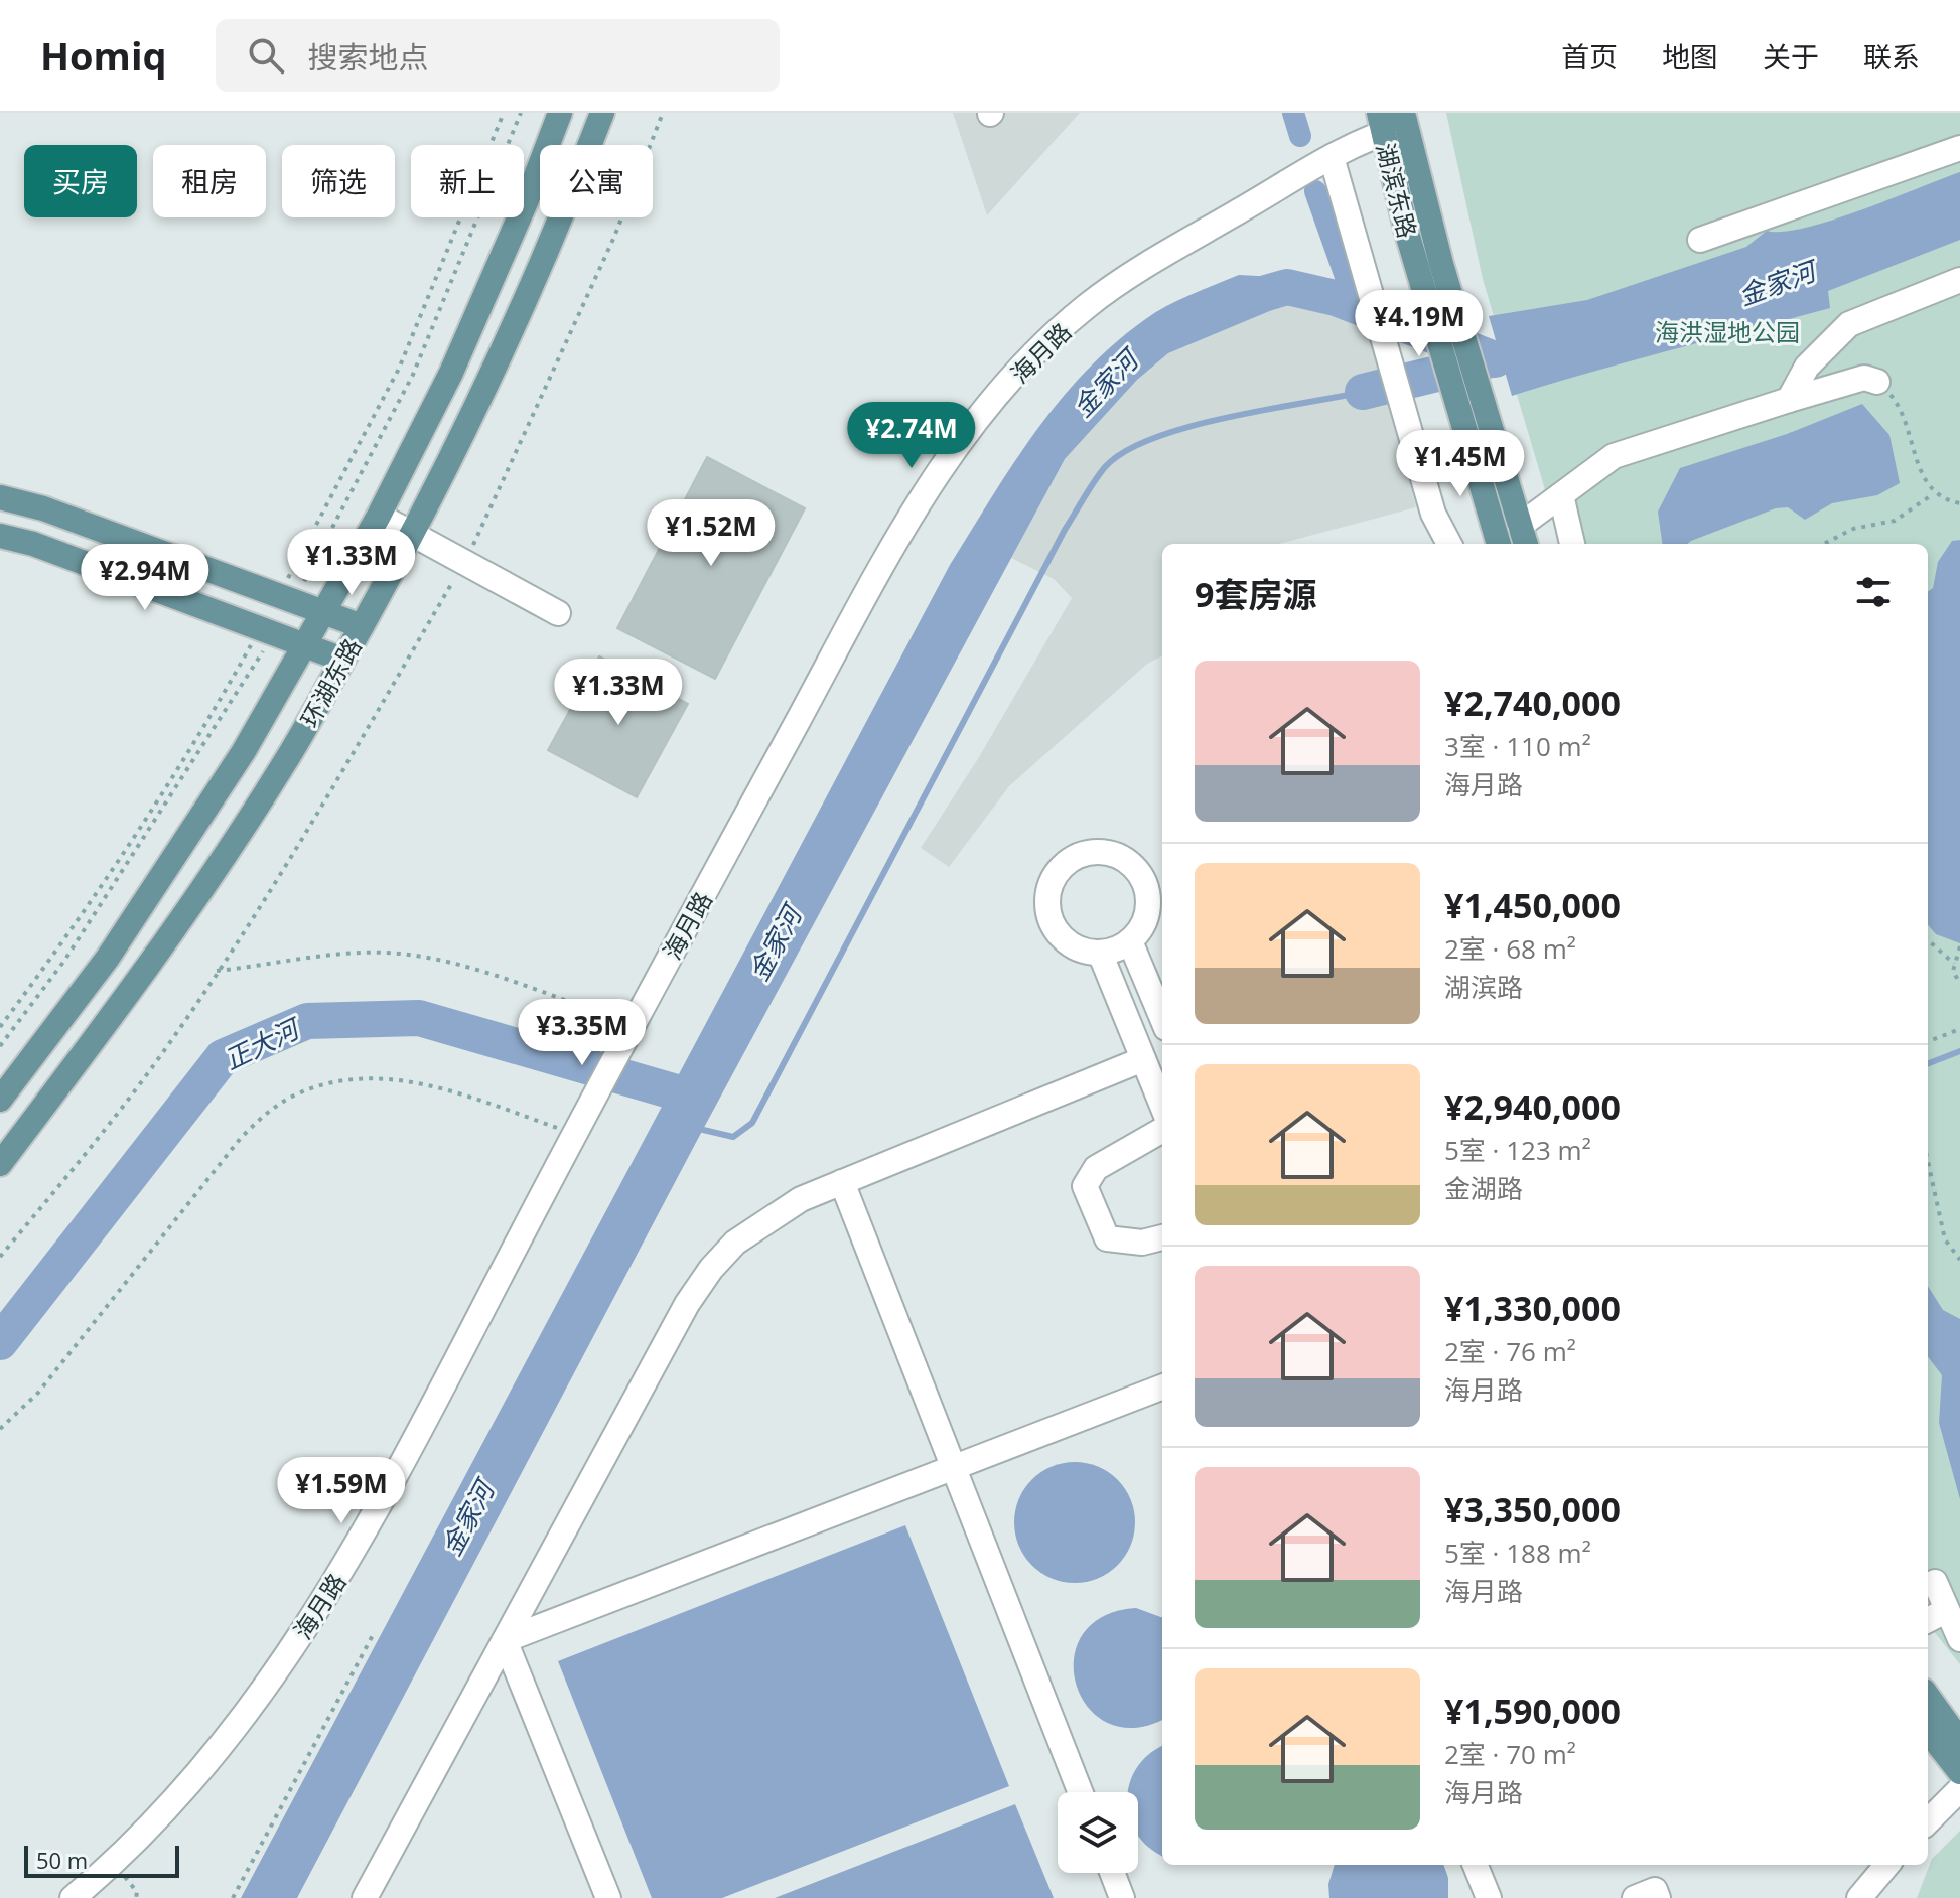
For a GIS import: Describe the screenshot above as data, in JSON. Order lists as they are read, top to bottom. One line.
{"streets":{"main road":["湖滨东路","环湖东路"],"street":["海月路"]},"crossings":[["湖滨东路","海月路"]],"water":["金家河","正大河"],"parks":["海洪湿地公园"],"scale_bar":"50 m","page":{"header":"Homiq","search":"搜索地点","nav":["首页","地图","关于","联系"],"chip":["买房","租房","筛选","新上","公寓"],"price":["¥4.19M","¥2.74M","¥1.45M","¥1.52M","¥1.33M","¥2.94M","¥1.33M","¥3.35M","¥1.59M"],"heading":"9套房源","list":[{"name":"¥2,740,000","note":"3室 · 110 m² · 海月路"},{"name":"¥1,450,000","note":"2室 · 68 m² · 湖滨路"},{"name":"¥2,940,000","note":"5室 · 123 m² · 金湖路"},{"name":"¥1,330,000","note":"2室 · 76 m² · 海月路"},{"name":"¥3,350,000","note":"5室 · 188 m² · 海月路"},{"name":"¥1,590,000","note":"2室 · 70 m² · 海月路"}],"scale":"50 m"}}
